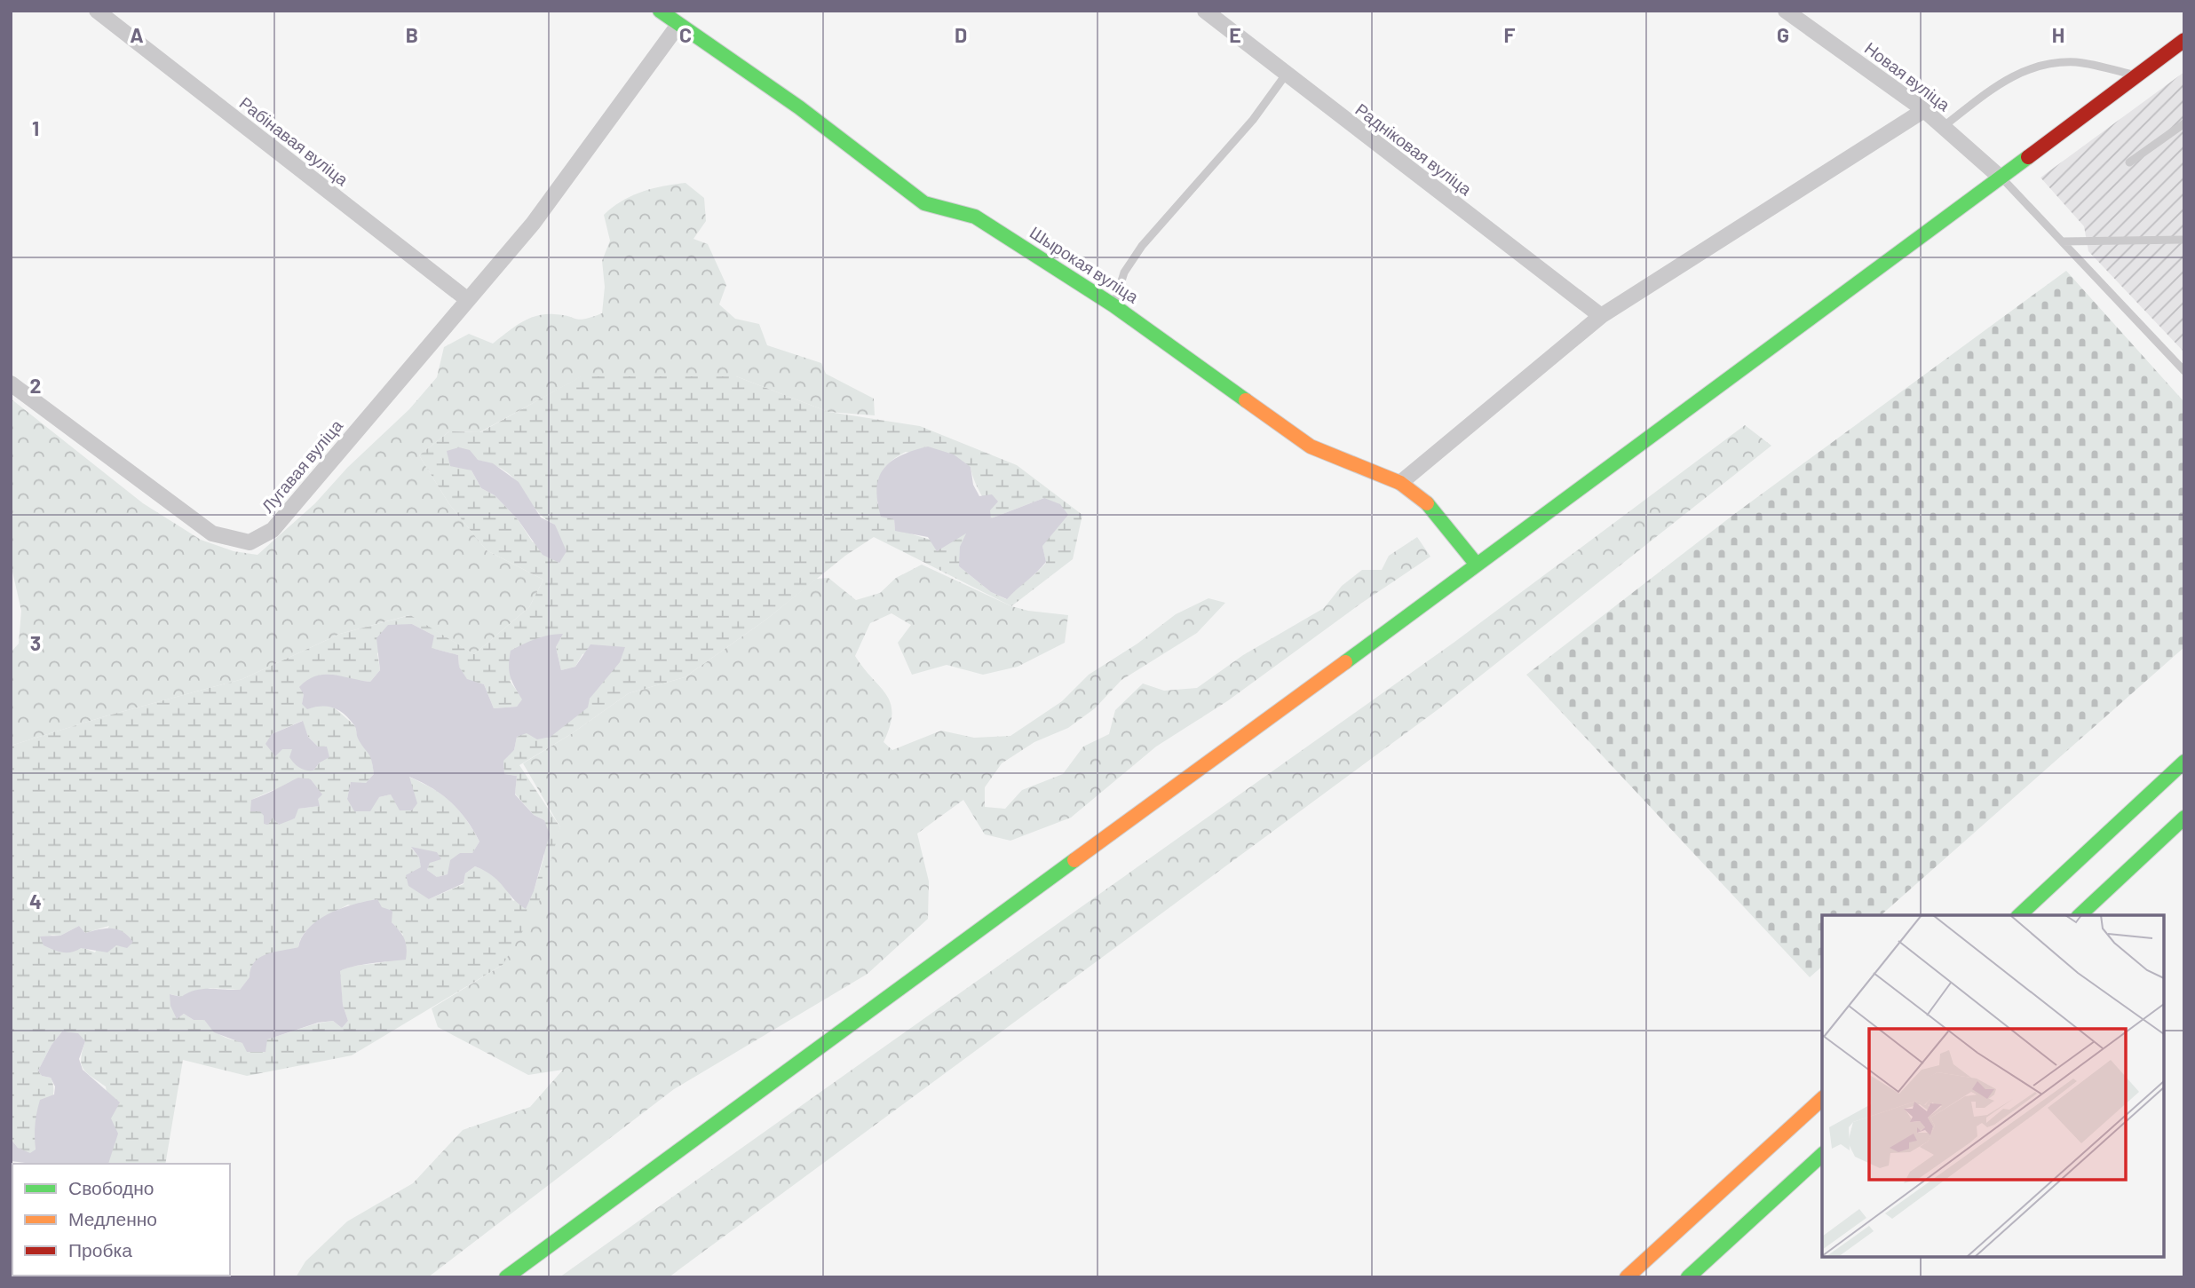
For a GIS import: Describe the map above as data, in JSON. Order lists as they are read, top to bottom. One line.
{"streets":{"main road":["Шырокая вуліца"],"street":["Новая вуліца","Рабінавая вуліца","Радніковая вуліца","Лугавая вуліца"]},"crossings":[["Рабінавая вуліца","Лугавая вуліца"],["Шырокая вуліца","Лугавая вуліца"]],"legend":["Свободно","Медленно","Пробка"],"grid":{"columns":["A","B","C","D","E","F","G","H"],"rows":["1","2","3","4"]}}
